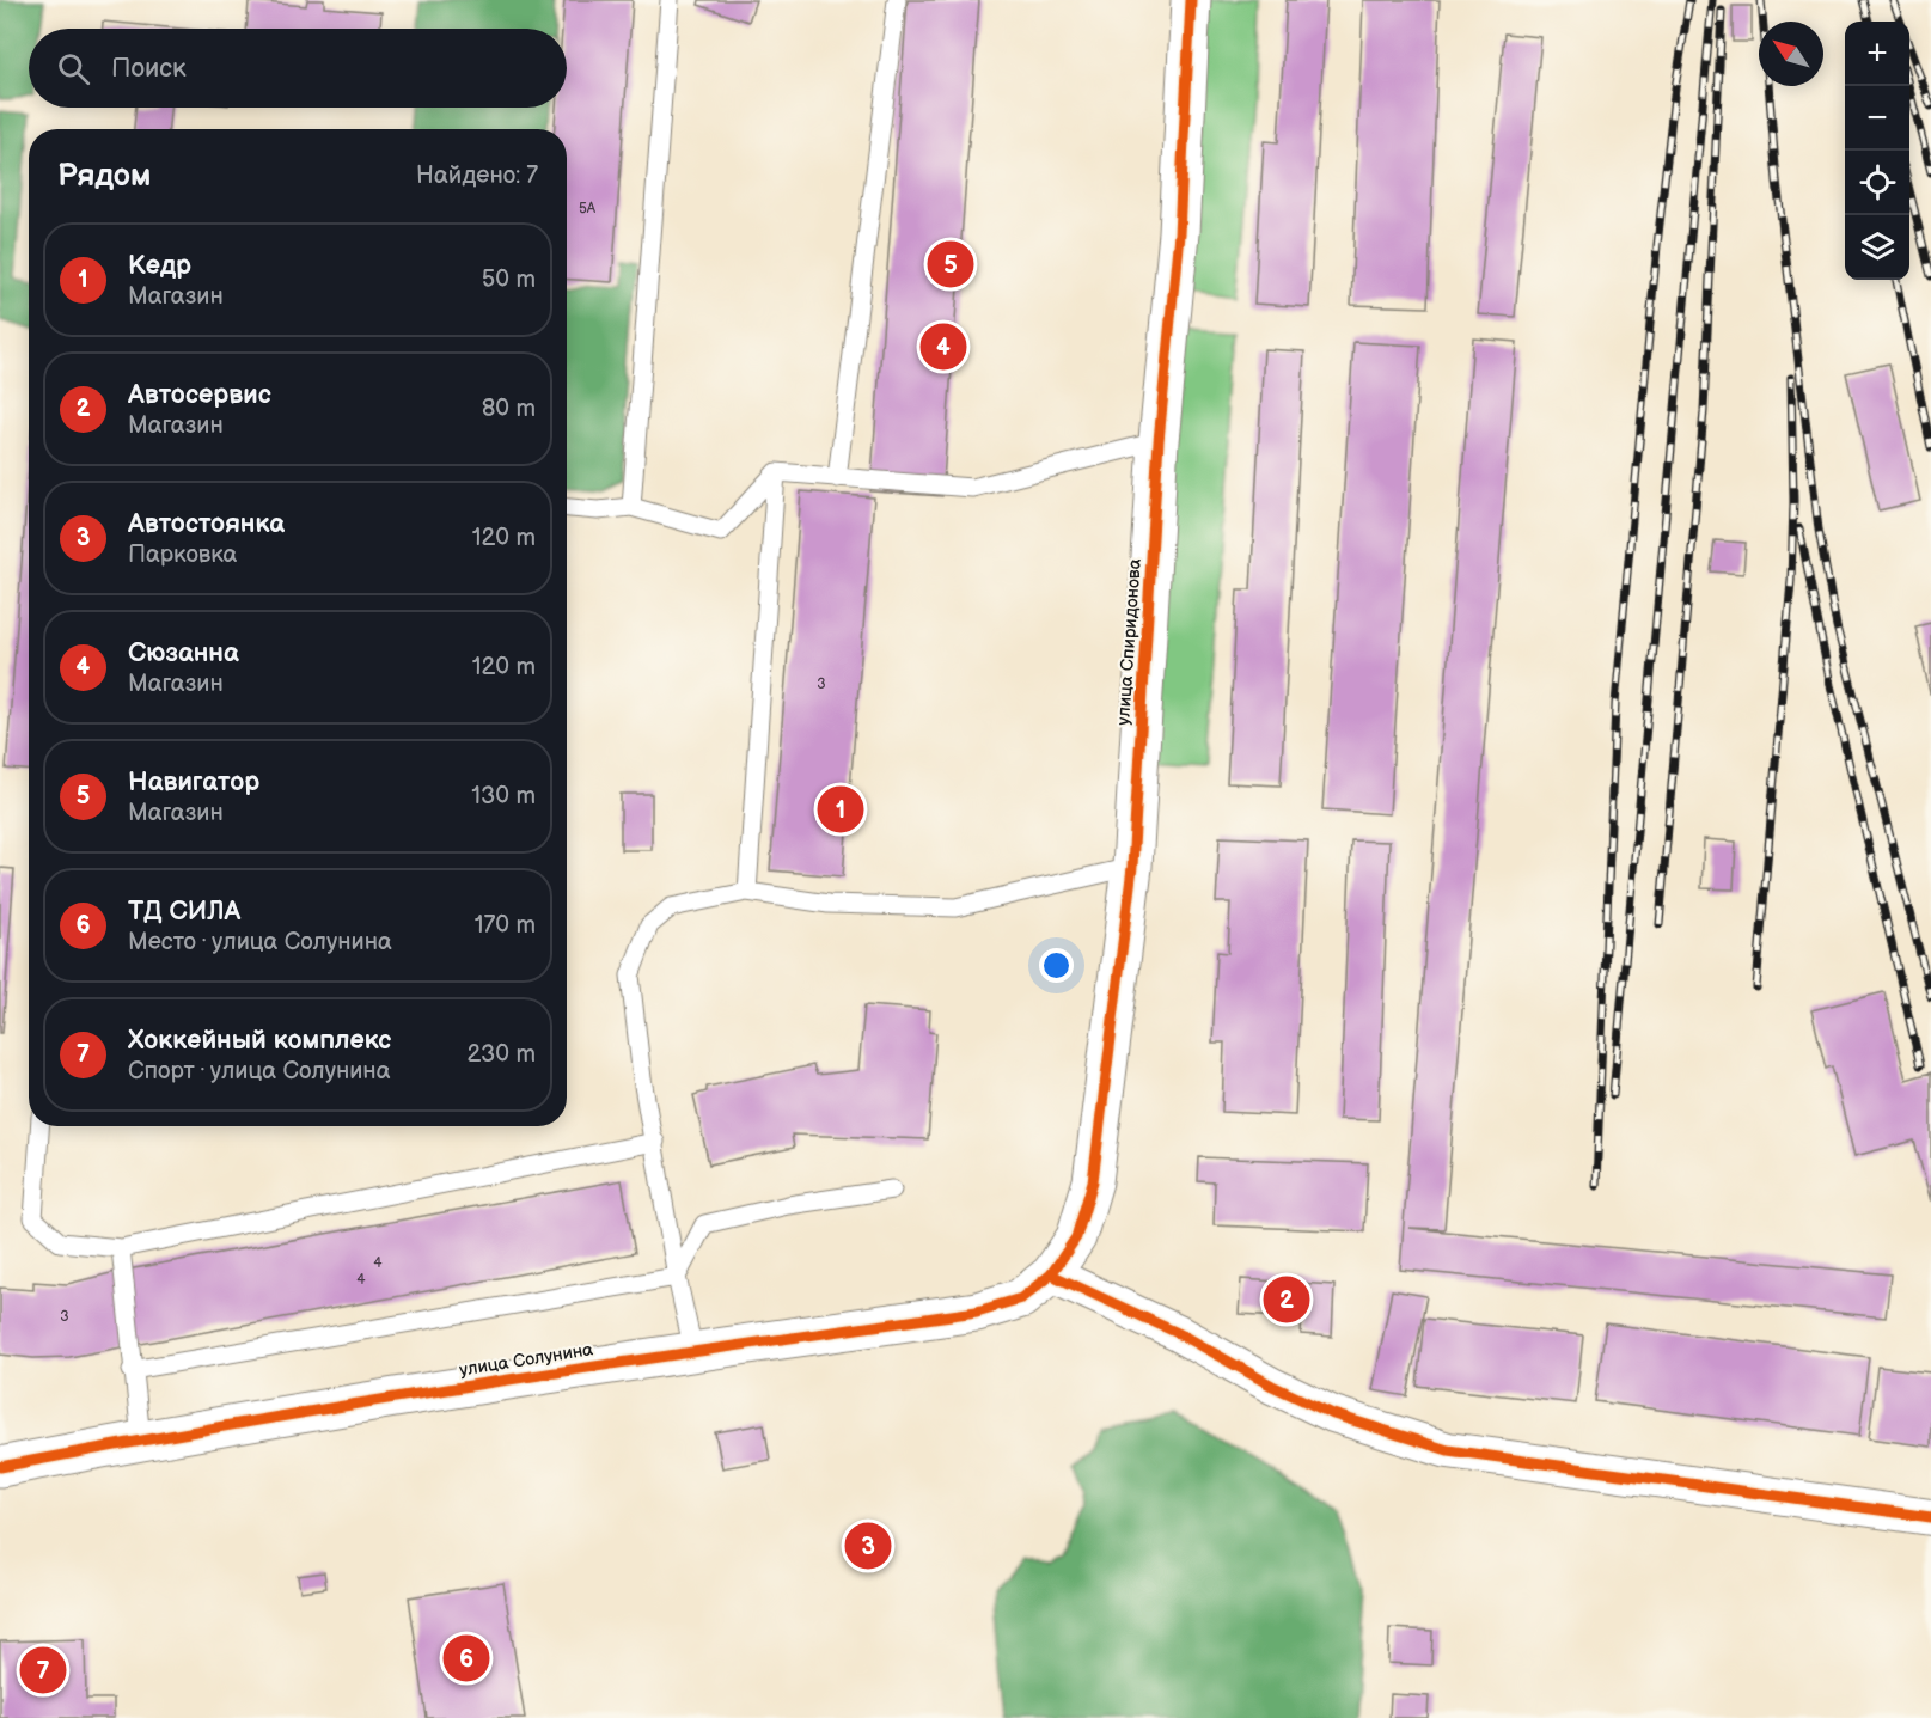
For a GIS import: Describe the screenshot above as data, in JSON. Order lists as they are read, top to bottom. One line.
{"streets":{"street":["улица Спиридонова","улица Солунина"]},"crossings":[["улица Спиридонова","улица Солунина"]],"house_numbers":["5А","3","4","4","3"],"north":"top left","page":{"map_buttons":["+","−"],"search":"Поиск","heading":["Рядом","Найдено: 7"],"list":[{"mark":"1","name":"Кедр","note":"Магазин","value":"50 m"},{"mark":"2","name":"Автосервис","note":"Магазин","value":"80 m"},{"mark":"3","name":"Автостоянка","note":"Парковка","value":"120 m"},{"mark":"4","name":"Сюзанна","note":"Магазин","value":"120 m"},{"mark":"5","name":"Навигатор","note":"Магазин","value":"130 m"},{"mark":"6","name":"ТД СИЛА","note":"Место · улица Солунина","value":"170 m"},{"mark":"7","name":"Хоккейный комплекс","note":"Спорт · улица Солунина","value":"230 m"}],"pins":["5","4","1","2","3","6","7"]}}
